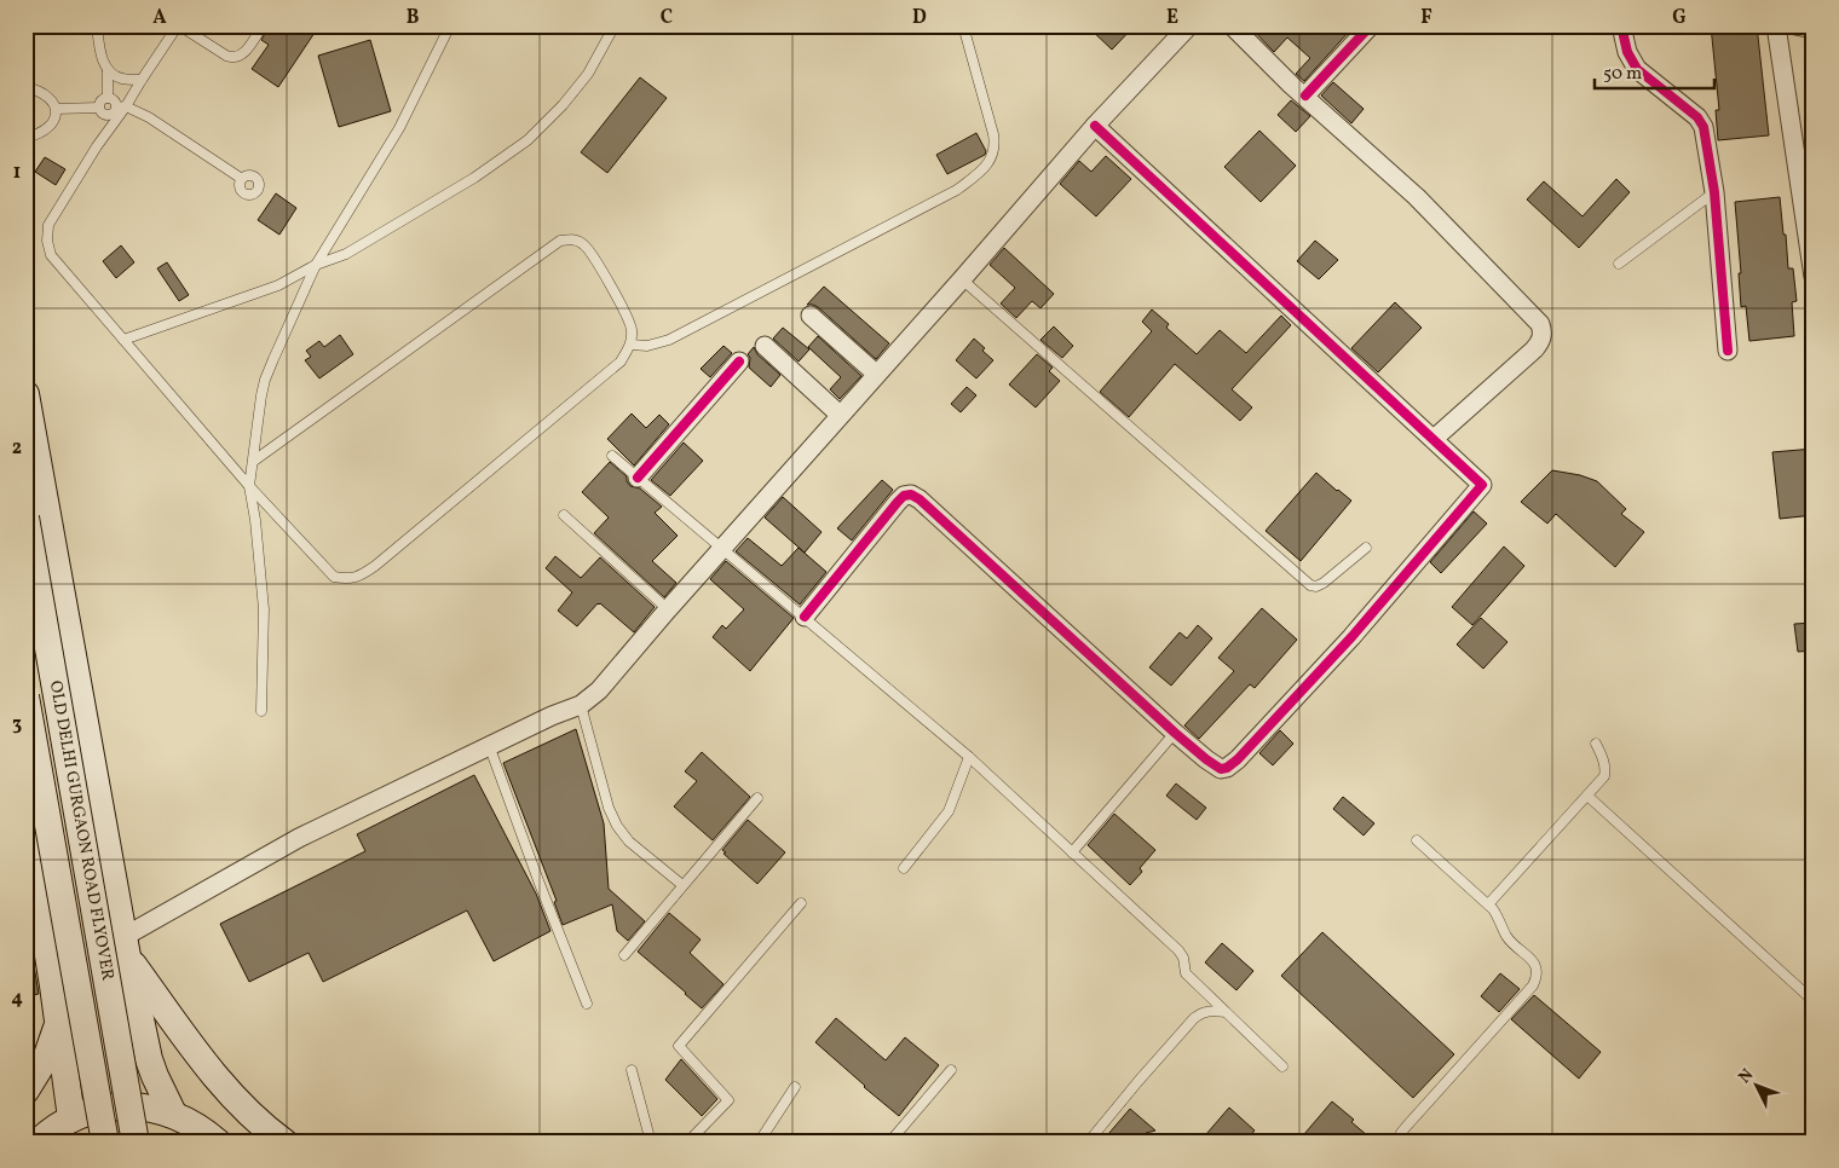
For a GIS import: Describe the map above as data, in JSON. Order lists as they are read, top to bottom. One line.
{"streets":{"main road":["OLD DELHI GURGAON ROAD FLYOVER"]},"scale_bar":"50 m","north":"top left","grid":{"columns":["A","B","C","D","E","F","G"],"rows":["1","2","3","4"]}}
